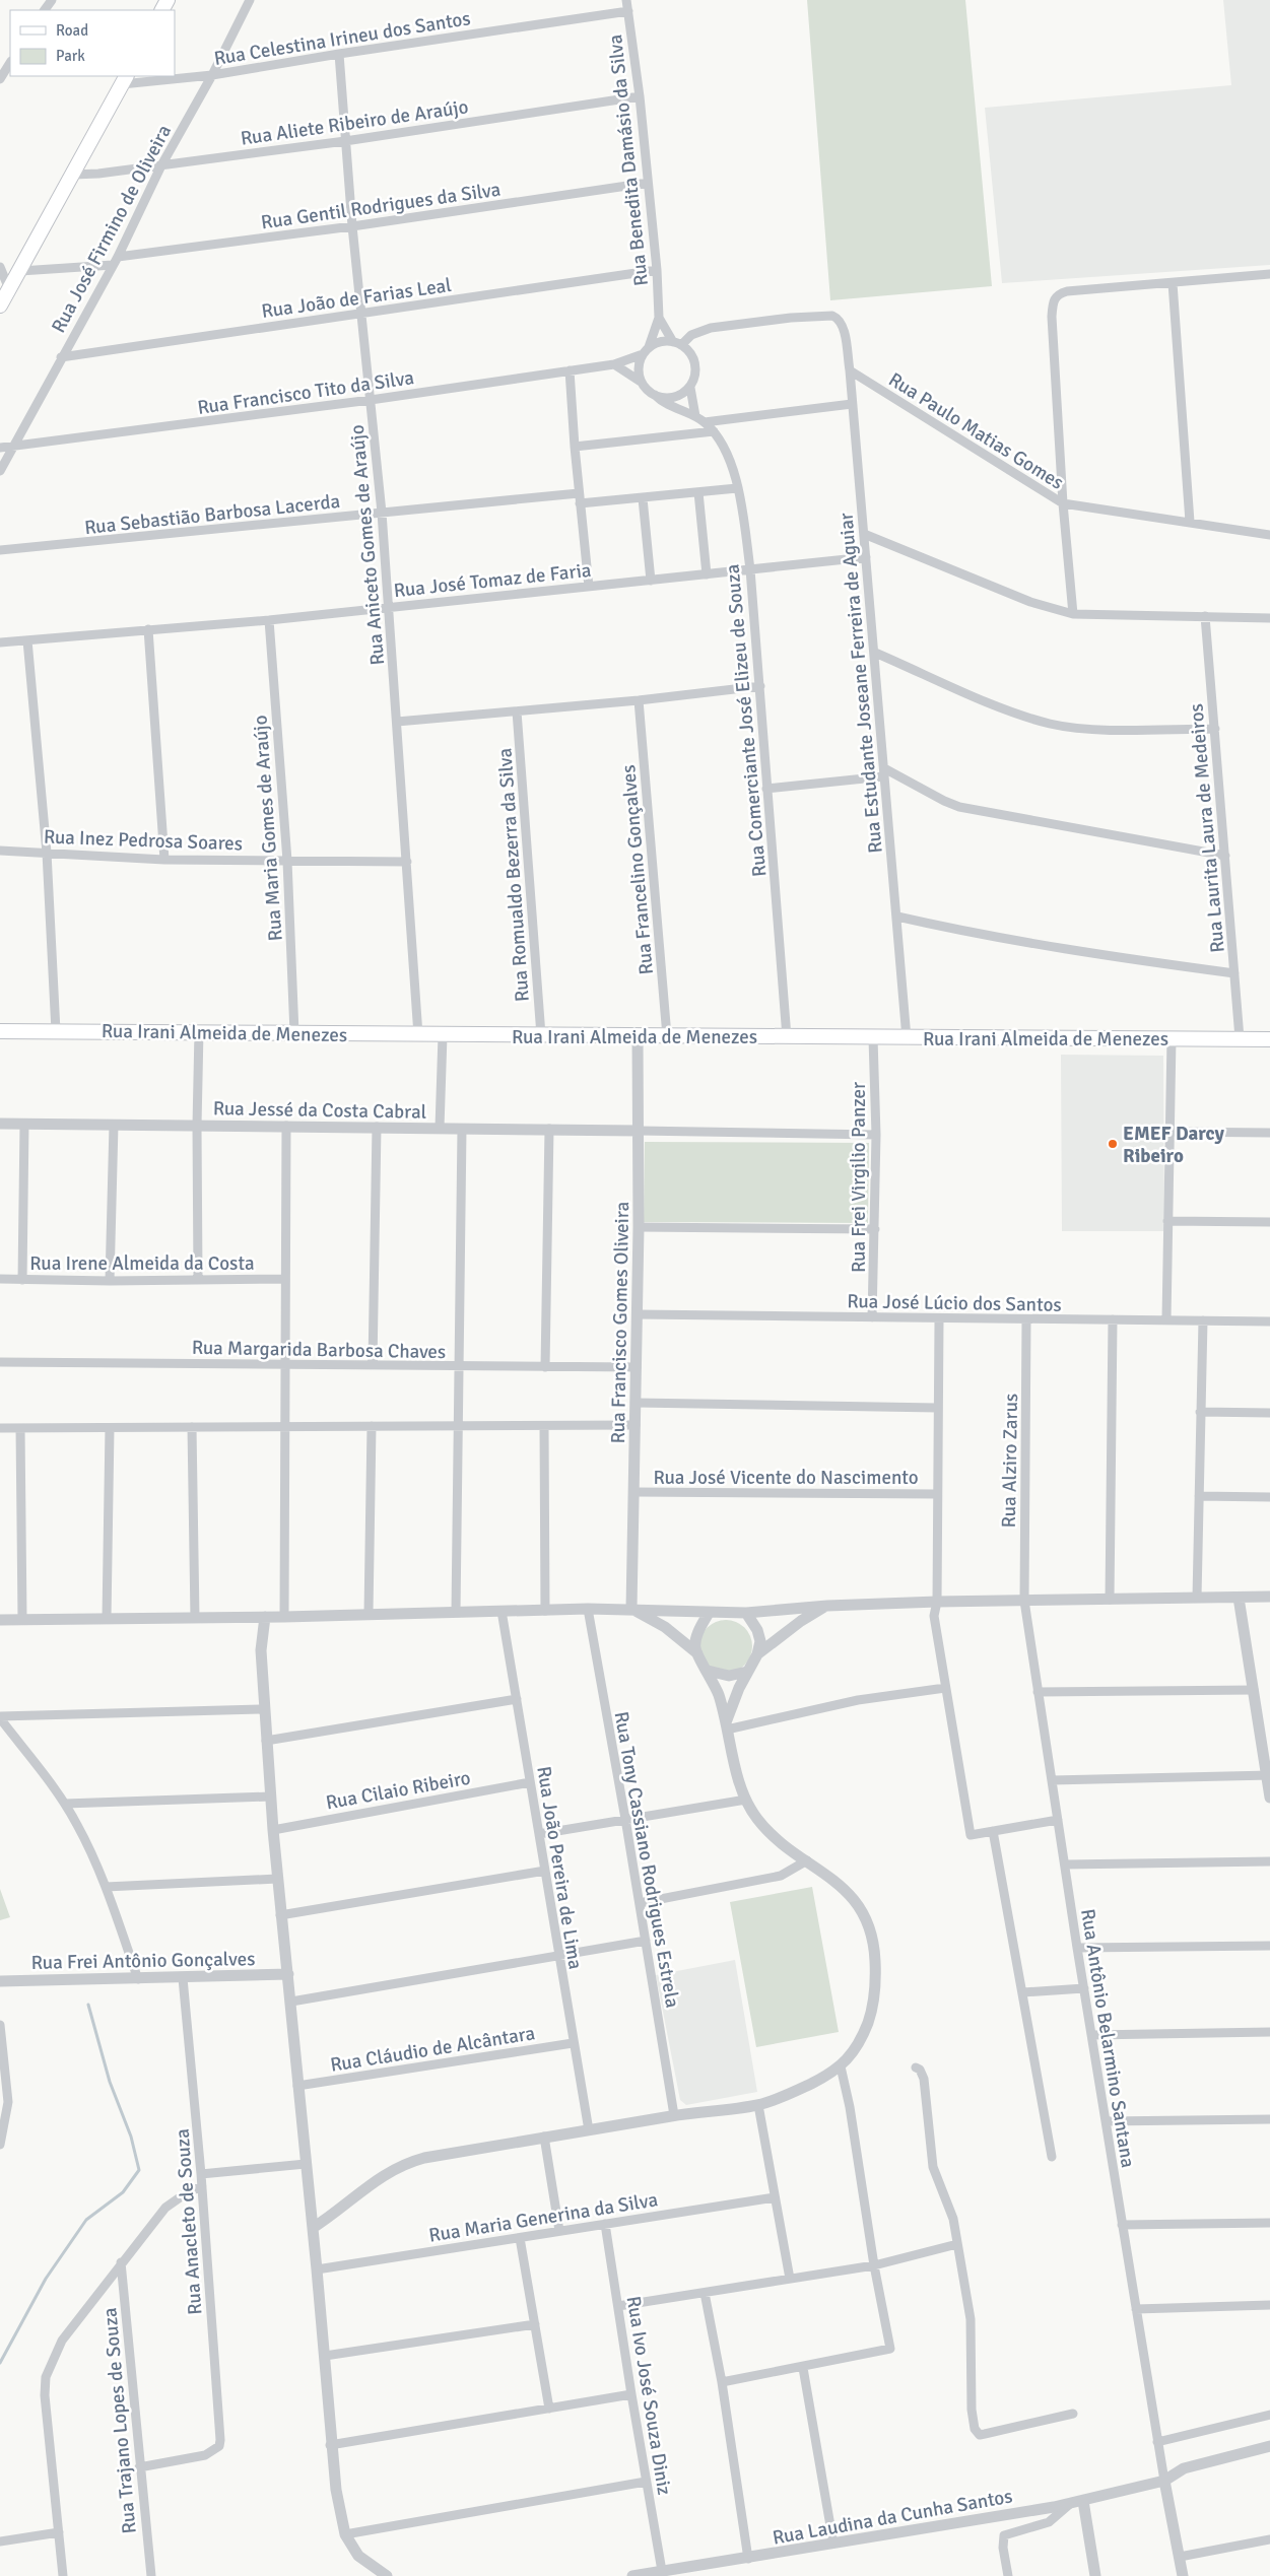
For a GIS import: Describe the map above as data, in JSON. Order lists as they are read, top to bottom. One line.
{"streets":{"main road":["Rua Irani Almeida de Menezes"],"street":["Rua Celestina Irineu dos Santos","Rua Aliete Ribeiro de Araújo","Rua Benedita Damásio da Silva","Rua Gentil Rodrigues da Silva","Rua José Firmino de Oliveira","Rua João de Farias Leal","Rua Francisco Tito da Silva","Rua Paulo Matias Gomes","Rua Sebastião Barbosa Lacerda","Rua Aniceto Gomes de Araújo","Rua José Tomaz de Faria","Rua Estudante Joseane Ferreira de Aguiar","Rua Comerciante José Elizeu de Souza","Rua Maria Gomes de Araújo","Rua Laurita Laura de Medeiros","Rua Inez Pedrosa Soares","Rua Francelino Gonçalves","Rua Romualdo Bezerra da Silva","Rua Jessé da Costa Cabral","Rua Frei Virgilio Panzer","Rua Irene Almeida da Costa","Rua José Lúcio dos Santos","Rua Francisco Gomes Oliveira","Rua Margarida Barbosa Chaves","Rua Alziro Zarus","Rua José Vicente do Nascimento","Rua Cilaio Ribeiro","Rua Tony Cassiano Rodrigues Estrela","Rua João Pereira de Lima","Rua Frei Antônio Gonçalves","Rua Antônio Belarmino Santana","Rua Cláudio de Alcântara","Rua Maria Generina da Silva","Rua Anacleto de Souza","Rua Ivo José Souza Diniz","Rua Trajano Lopes de Souza","Rua Laudina da Cunha Santos"]},"crossings":[["Rua Celestina Irineu dos Santos","Rua Benedita Damásio da Silva"],["Rua Celestina Irineu dos Santos","Rua José Firmino de Oliveira"],["Rua Celestina Irineu dos Santos","Rua Aniceto Gomes de Araújo"],["Rua Aliete Ribeiro de Araújo","Rua Benedita Damásio da Silva"],["Rua Aliete Ribeiro de Araújo","Rua José Firmino de Oliveira"],["Rua Aliete Ribeiro de Araújo","Rua Aniceto Gomes de Araújo"],["Rua Benedita Damásio da Silva","Rua Gentil Rodrigues da Silva"],["Rua Benedita Damásio da Silva","Rua João de Farias Leal"],["Rua Benedita Damásio da Silva","Rua Francisco Tito da Silva"],["Rua Benedita Damásio da Silva","Rua Estudante Joseane Ferreira de Aguiar"],["Rua Benedita Damásio da Silva","Rua Comerciante José Elizeu de Souza"],["Rua Gentil Rodrigues da Silva","Rua José Firmino de Oliveira"],["Rua Gentil Rodrigues da Silva","Rua Aniceto Gomes de Araújo"],["Rua José Firmino de Oliveira","Rua João de Farias Leal"],["Rua José Firmino de Oliveira","Rua Francisco Tito da Silva"],["Rua João de Farias Leal","Rua Aniceto Gomes de Araújo"],["Rua Francisco Tito da Silva","Rua Aniceto Gomes de Araújo"],["Rua Francisco Tito da Silva","Rua Estudante Joseane Ferreira de Aguiar"],["Rua Francisco Tito da Silva","Rua Comerciante José Elizeu de Souza"],["Rua Paulo Matias Gomes","Rua Estudante Joseane Ferreira de Aguiar"],["Rua Sebastião Barbosa Lacerda","Rua Aniceto Gomes de Araújo"],["Rua Aniceto Gomes de Araújo","Rua José Tomaz de Faria"],["Rua Aniceto Gomes de Araújo","Rua Inez Pedrosa Soares"],["Rua Aniceto Gomes de Araújo","Rua Irani Almeida de Menezes"],["Rua José Tomaz de Faria","Rua Estudante Joseane Ferreira de Aguiar"],["Rua José Tomaz de Faria","Rua Comerciante José Elizeu de Souza"],["Rua José Tomaz de Faria","Rua Maria Gomes de Araújo"],["Rua Estudante Joseane Ferreira de Aguiar","Rua Comerciante José Elizeu de Souza"],["Rua Estudante Joseane Ferreira de Aguiar","Rua Irani Almeida de Menezes"],["Rua Comerciante José Elizeu de Souza","Rua Irani Almeida de Menezes"],["Rua Maria Gomes de Araújo","Rua Inez Pedrosa Soares"],["Rua Maria Gomes de Araújo","Rua Irani Almeida de Menezes"],["Rua Laurita Laura de Medeiros","Rua Irani Almeida de Menezes"],["Rua Francelino Gonçalves","Rua Irani Almeida de Menezes"],["Rua Romualdo Bezerra da Silva","Rua Irani Almeida de Menezes"],["Rua Irani Almeida de Menezes","Rua Frei Virgilio Panzer"],["Rua Irani Almeida de Menezes","Rua Francisco Gomes Oliveira"],["Rua Jessé da Costa Cabral","Rua Francisco Gomes Oliveira"],["Rua Frei Virgilio Panzer","Rua José Lúcio dos Santos"],["Rua José Lúcio dos Santos","Rua Francisco Gomes Oliveira"],["Rua José Lúcio dos Santos","Rua Alziro Zarus"],["Rua Francisco Gomes Oliveira","Rua Margarida Barbosa Chaves"],["Rua Francisco Gomes Oliveira","Rua José Vicente do Nascimento"],["Rua Alziro Zarus","Rua Antônio Belarmino Santana"],["Rua Cilaio Ribeiro","Rua João Pereira de Lima"],["Rua João Pereira de Lima","Rua Cláudio de Alcântara"],["Rua Frei Antônio Gonçalves","Rua Anacleto de Souza"],["Rua Maria Generina da Silva","Rua Ivo José Souza Diniz"],["Rua Anacleto de Souza","Rua Trajano Lopes de Souza"],["Rua Ivo José Souza Diniz","Rua Laudina da Cunha Santos"]],"places":["EMEF Darcy Ribeiro"],"legend":["Road","Park"]}
